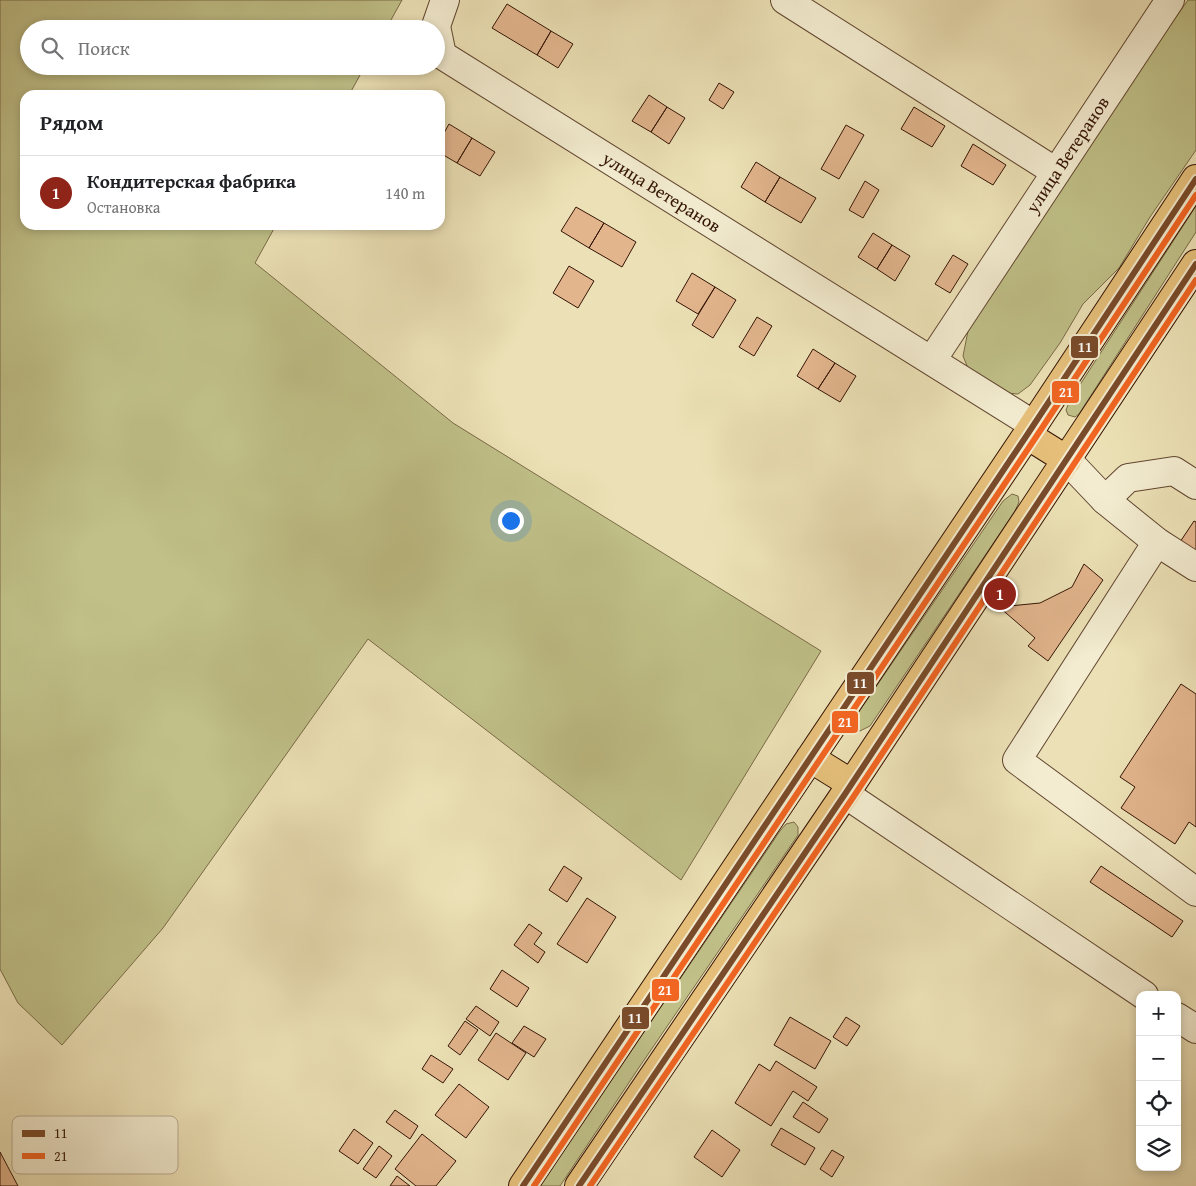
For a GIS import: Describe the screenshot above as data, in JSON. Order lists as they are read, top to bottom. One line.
{"streets":{"street":["улица Ветеранов"]},"lines":["transit line 11","transit line 21"],"legend":["11","21"],"page":{"search":"Поиск","heading":"Рядом","list":[{"mark":"1","name":"Кондитерская фабрика","note":"Остановка","value":"140 m"}],"pins":"1","map_buttons":["+","−"]}}
